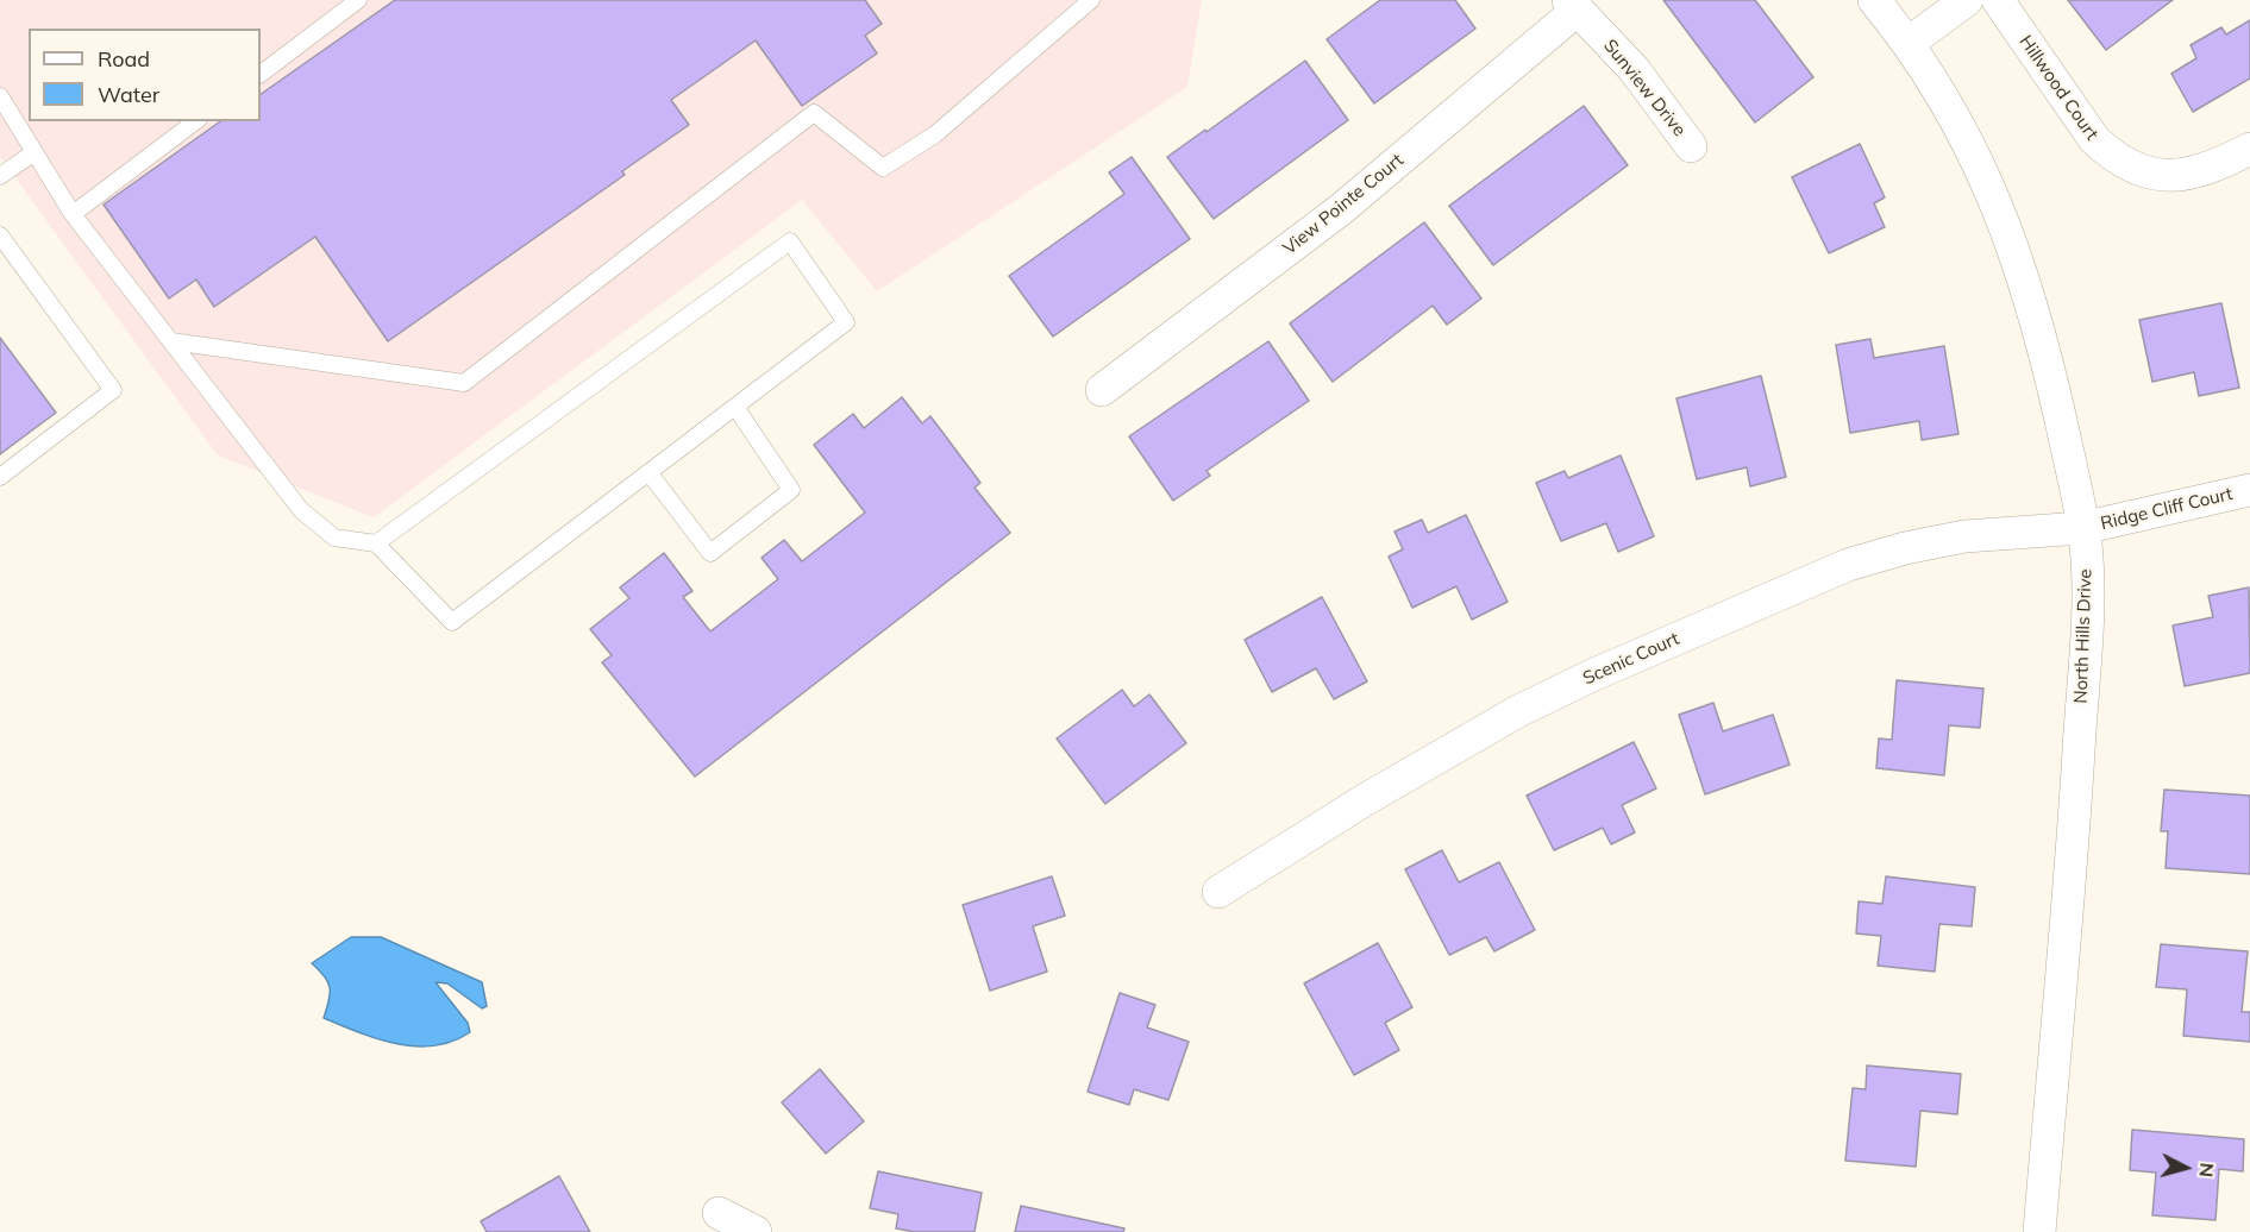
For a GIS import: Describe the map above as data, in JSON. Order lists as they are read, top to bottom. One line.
{"streets":{"street":["Sunview Drive","Hillwood Court","View Pointe Court","Ridge Cliff Court","North Hills Drive","Scenic Court"]},"crossings":[["Sunview Drive","View Pointe Court"],["Ridge Cliff Court","North Hills Drive"],["Ridge Cliff Court","Scenic Court"],["North Hills Drive","Scenic Court"]],"legend":["Road","Water"],"north":"right"}
